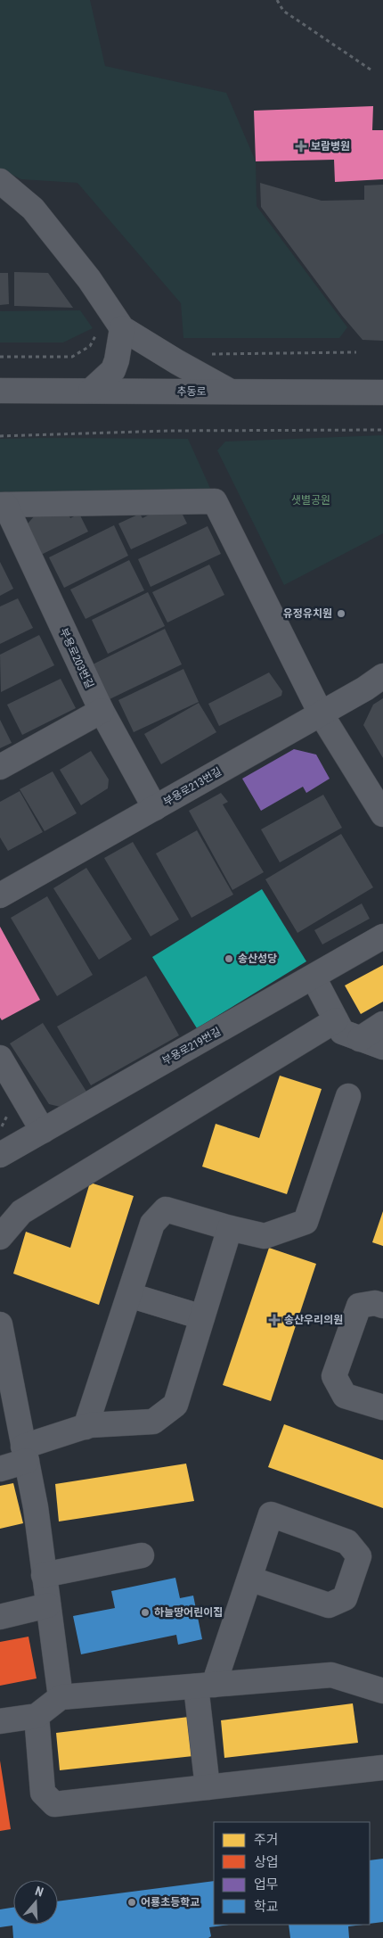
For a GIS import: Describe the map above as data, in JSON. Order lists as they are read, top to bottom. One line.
{"streets":{"street":["추동로","부용로203번길","부용로213번길","부용로219번길"]},"crossings":[["부용로203번길","부용로213번길"]],"parks":["샛별공원"],"places":{"health":["보람병원","송산우리의원"],"other":["유정유치원","송산성당","하늘땅어린이집","어룡초등학교"]},"legend":["주거","상업","업무","학교"],"north":"top"}
